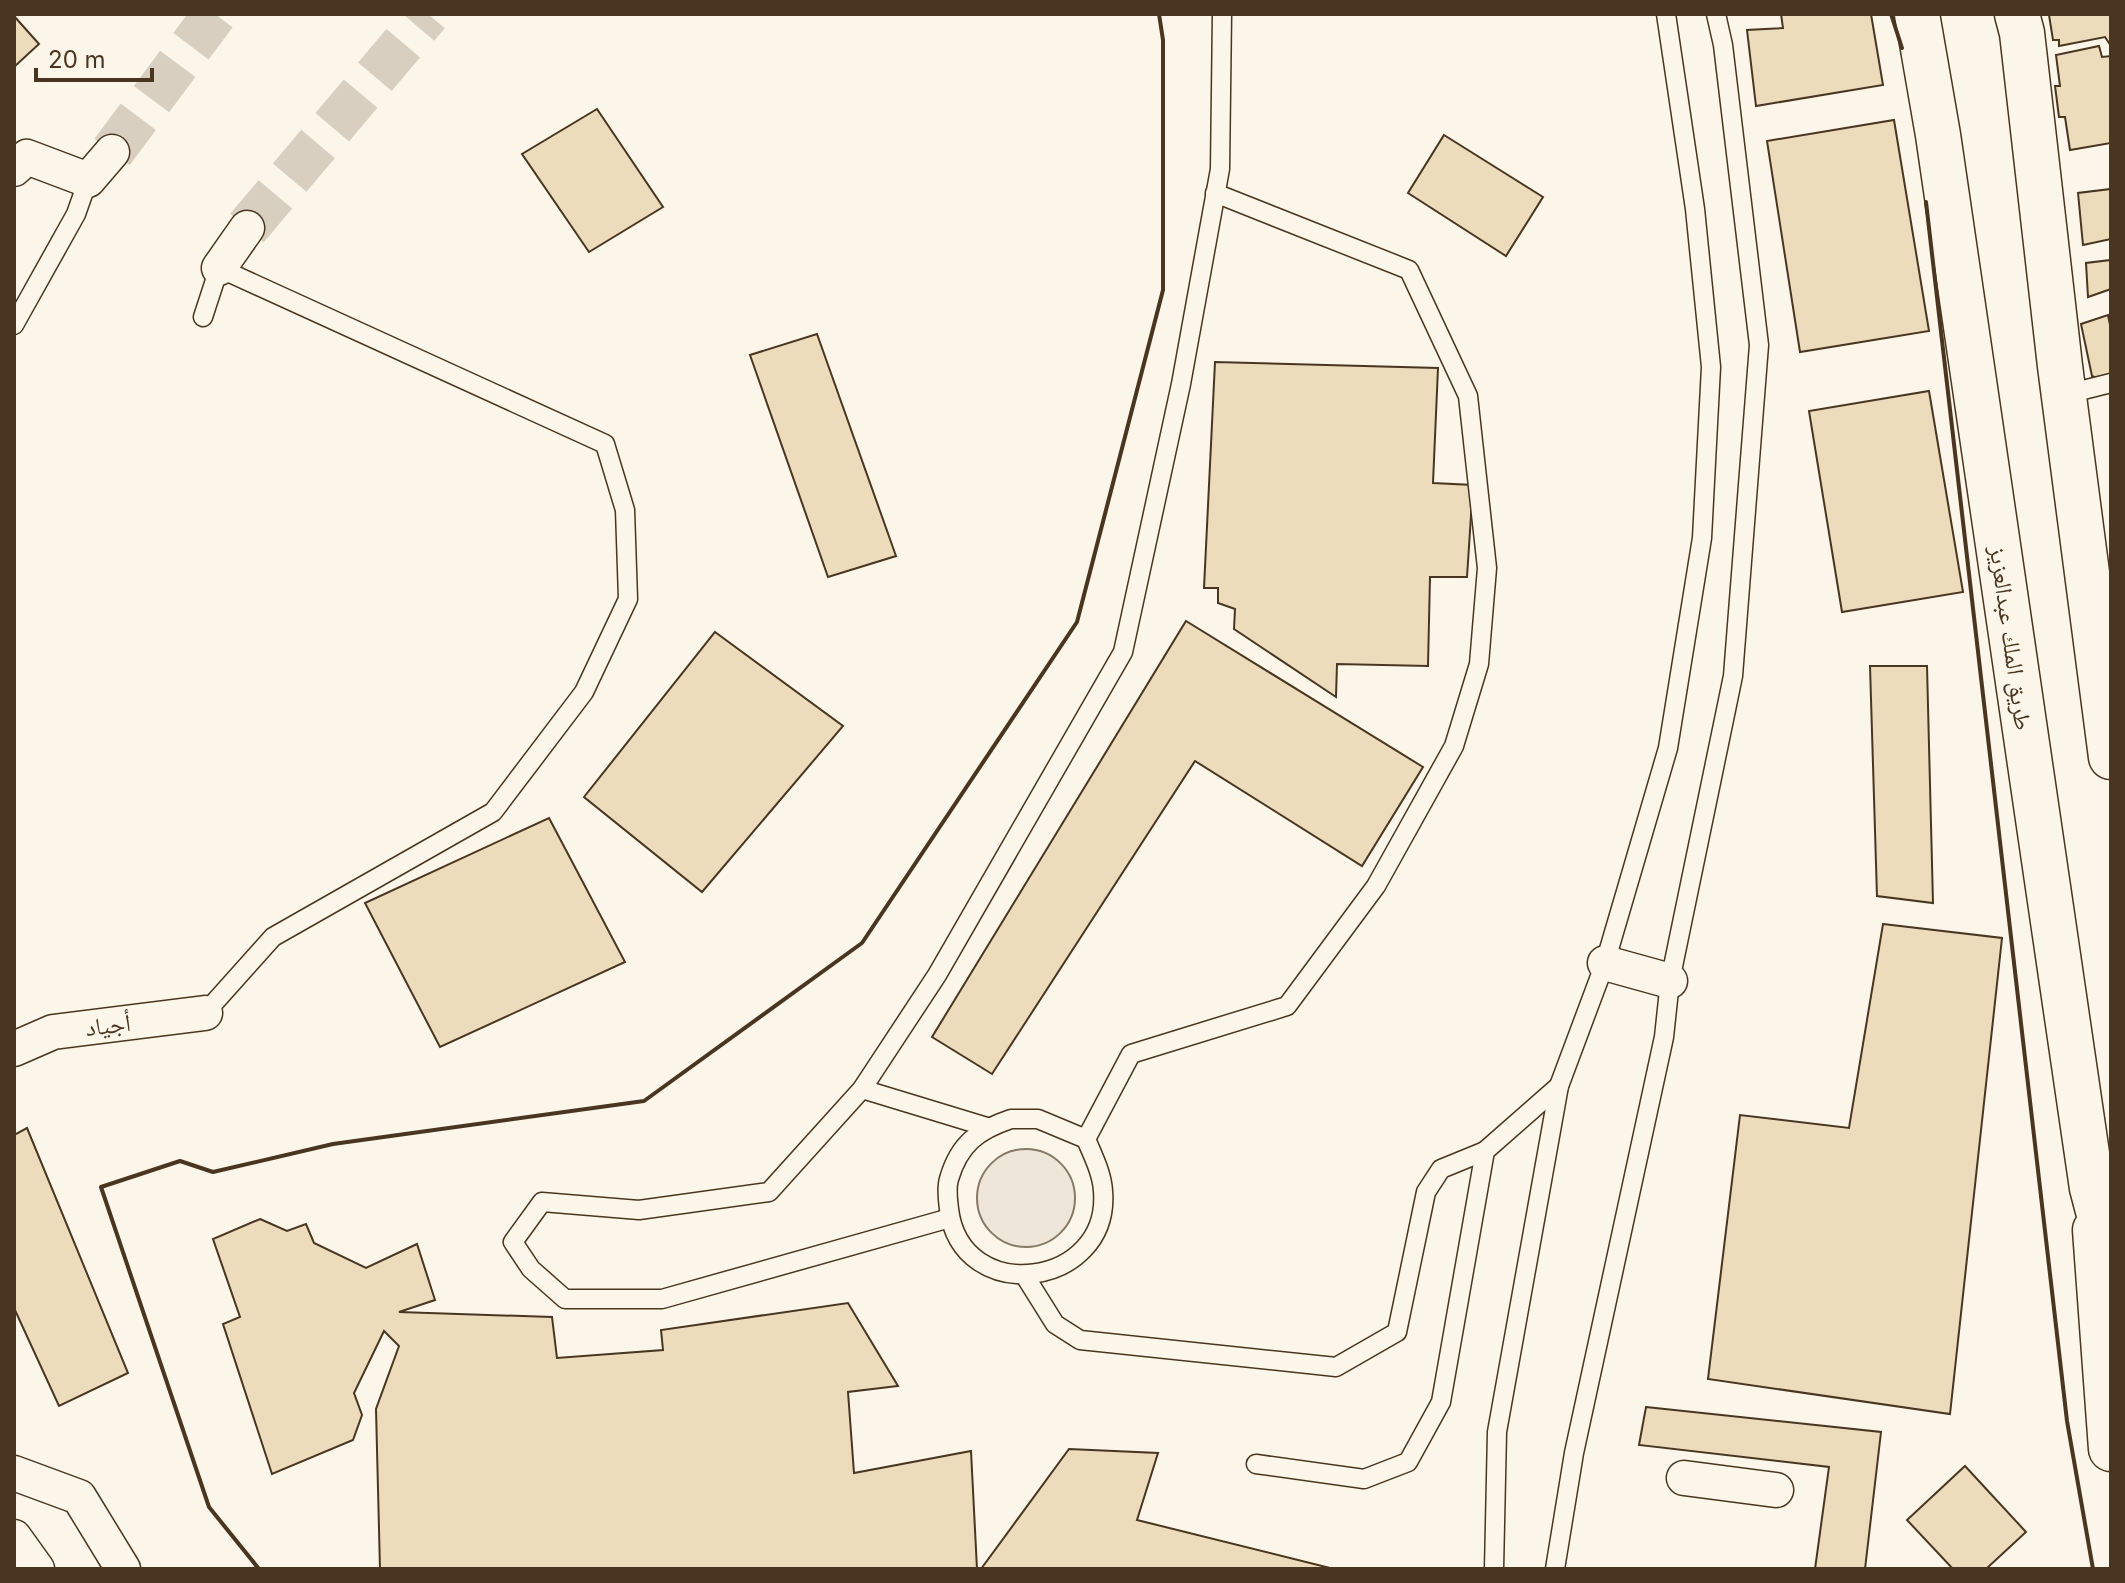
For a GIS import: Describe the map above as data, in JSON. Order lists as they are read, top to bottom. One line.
{"streets":{"highway":["طريق الملك عبدالعزيز"],"street":["أجياد"]},"scale_bar":"20 m"}
